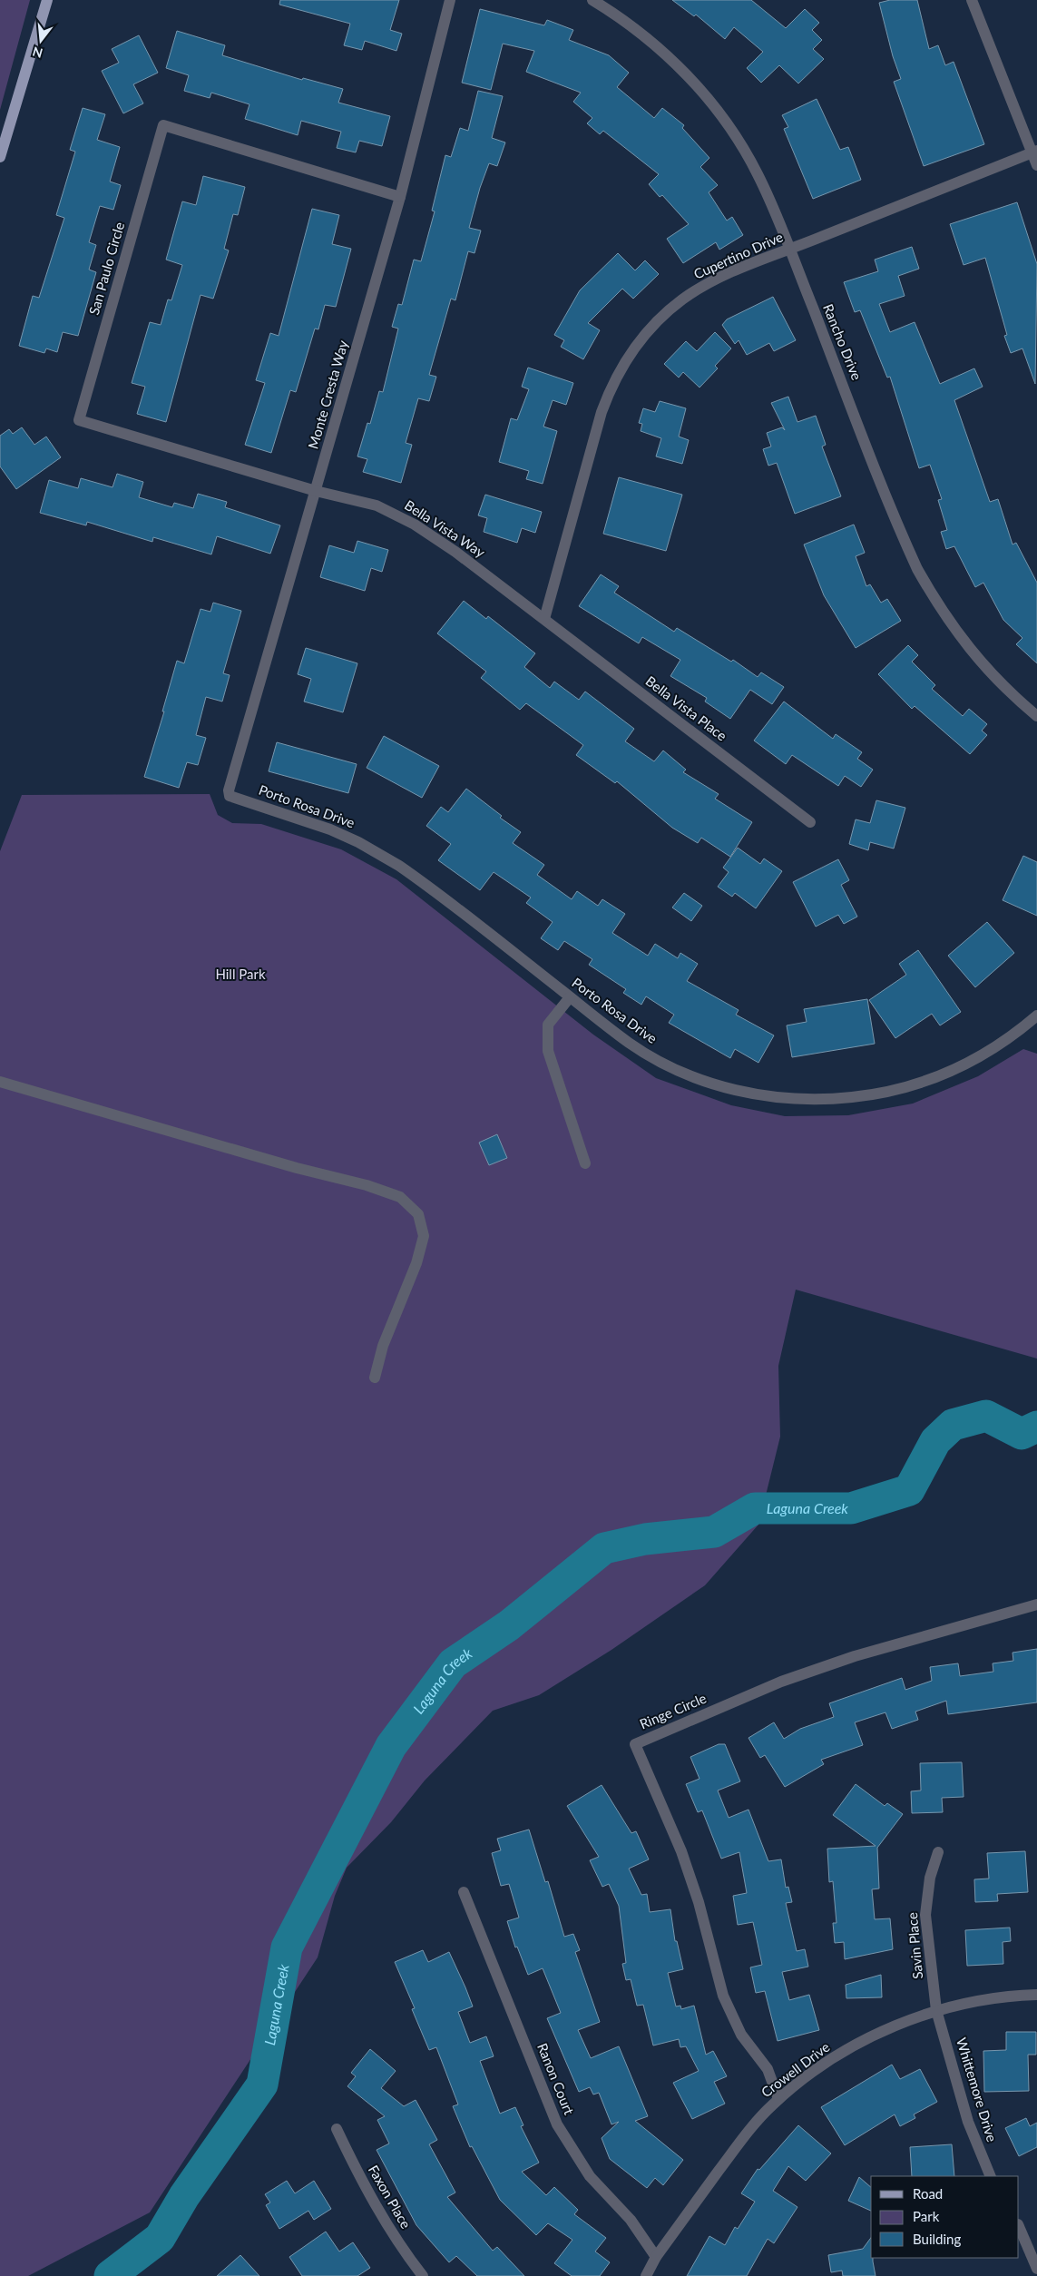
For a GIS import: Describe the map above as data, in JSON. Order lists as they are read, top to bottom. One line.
{"streets":{"street":["Cupertino Drive","San Paulo Circle","Rancho Drive","Monte Cresta Way","Bella Vista Way","Bella Vista Place","Porto Rosa Drive","Ringe Circle","Savin Place","Crowell Drive","Ranon Court","Whittemore Drive","Faxon Place"]},"crossings":[["Cupertino Drive","Rancho Drive"],["Cupertino Drive","Bella Vista Way"],["Cupertino Drive","Bella Vista Place"],["San Paulo Circle","Monte Cresta Way"],["San Paulo Circle","Bella Vista Way"],["Monte Cresta Way","Bella Vista Way"],["Monte Cresta Way","Porto Rosa Drive"],["Bella Vista Way","Bella Vista Place"],["Ringe Circle","Crowell Drive"],["Savin Place","Crowell Drive"],["Savin Place","Whittemore Drive"],["Crowell Drive","Ranon Court"],["Crowell Drive","Whittemore Drive"]],"water":["Laguna Creek"],"parks":["Hill Park"],"legend":["Road","Park","Building"],"north":"bottom"}
